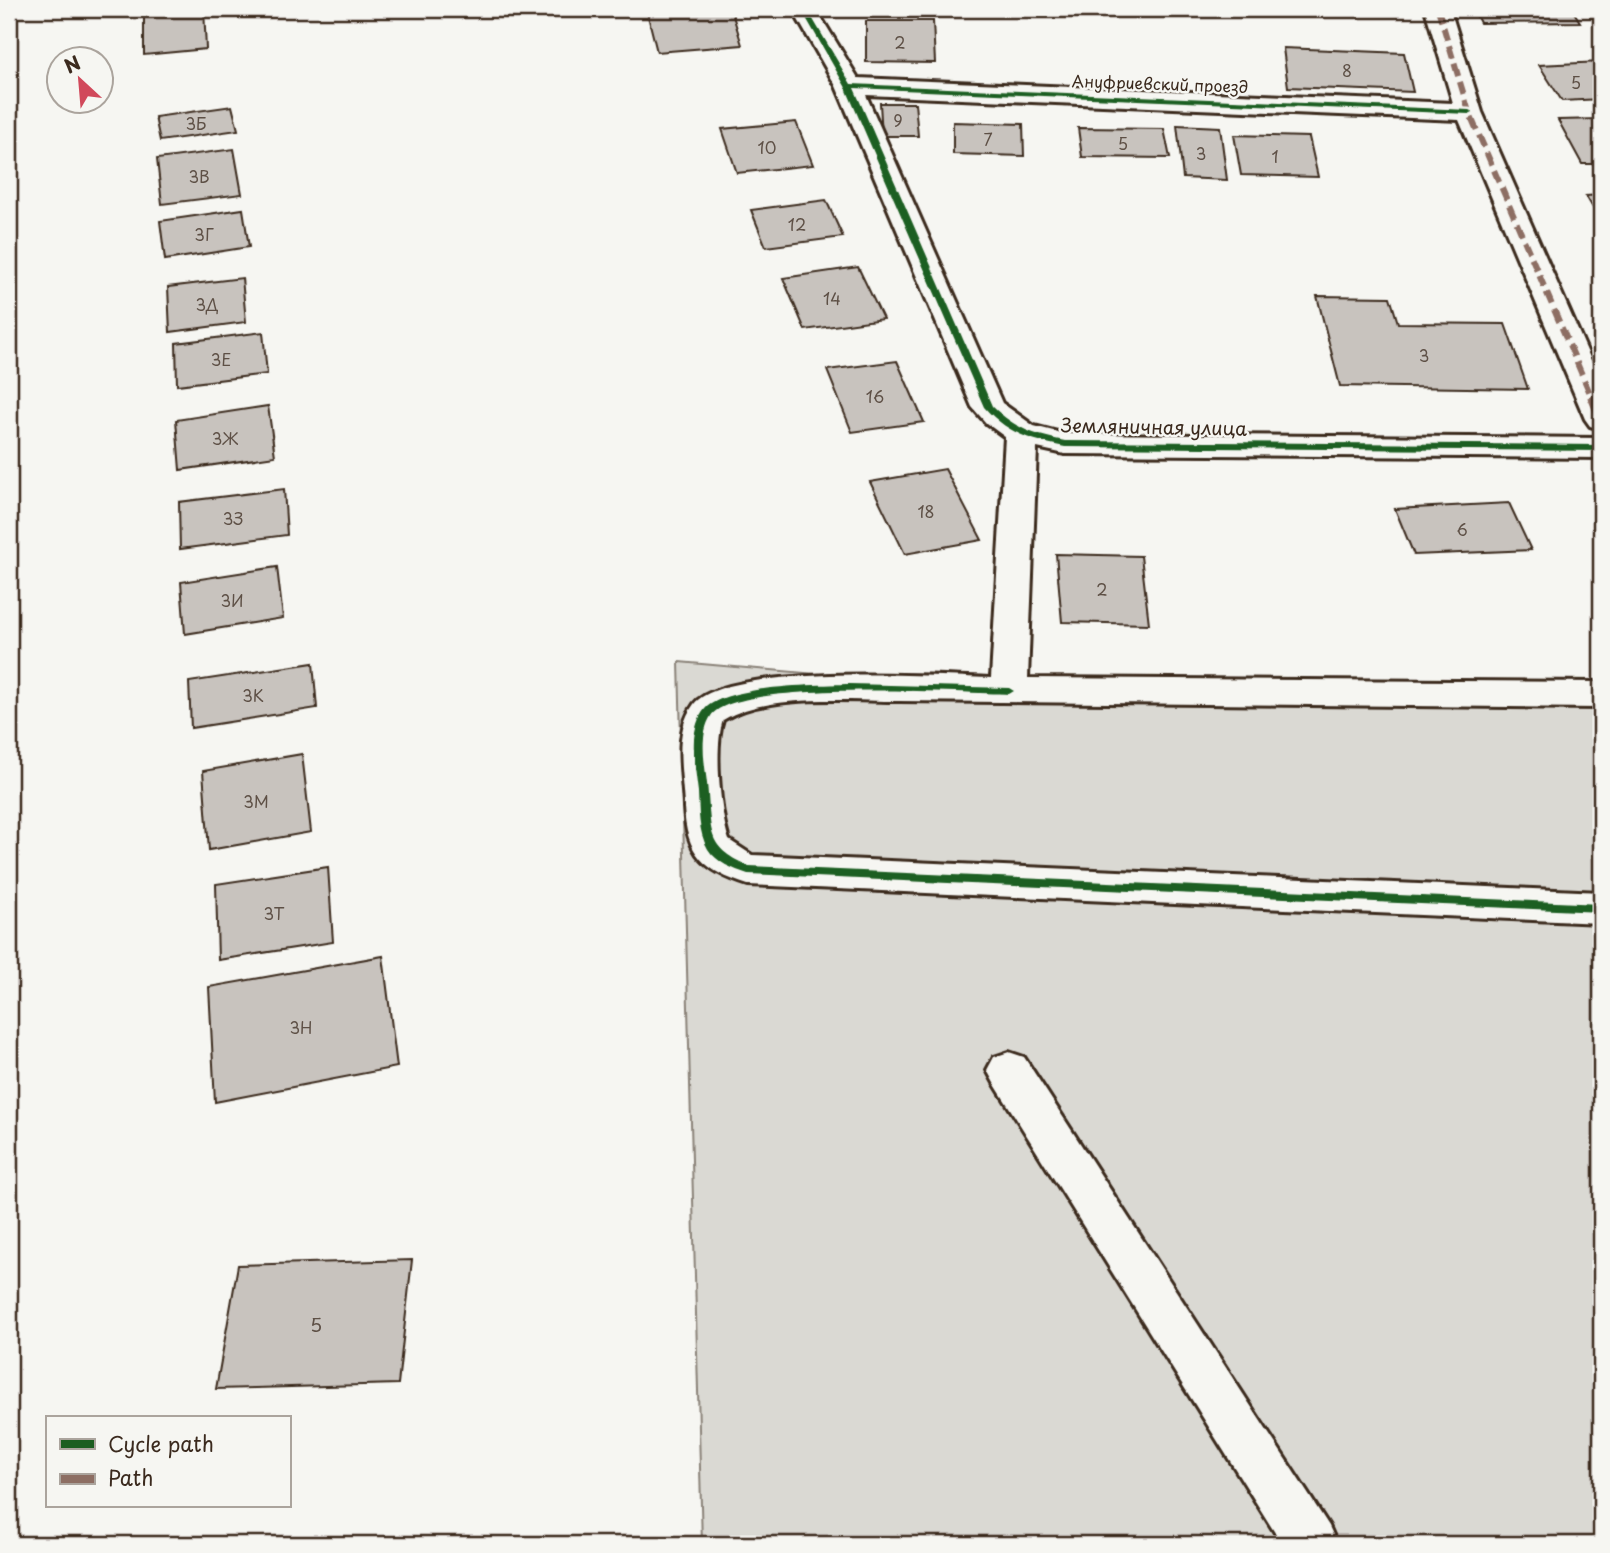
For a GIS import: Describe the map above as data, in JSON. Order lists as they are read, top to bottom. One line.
{"streets":{"street":["Ануфриевский проезд","Земляничная улица"]},"crossings":[["Ануфриевский проезд","Земляничная улица"]],"house_numbers":["2","8","5","9","3Б","7","5","10","3","1","3В","12","3Г","14","3Д","3","3Е","16","3Ж","18","3З","6","2","3И","3К","3М","3Т","3Н","5"],"legend":["Cycle path","Path"],"north":"top left"}
